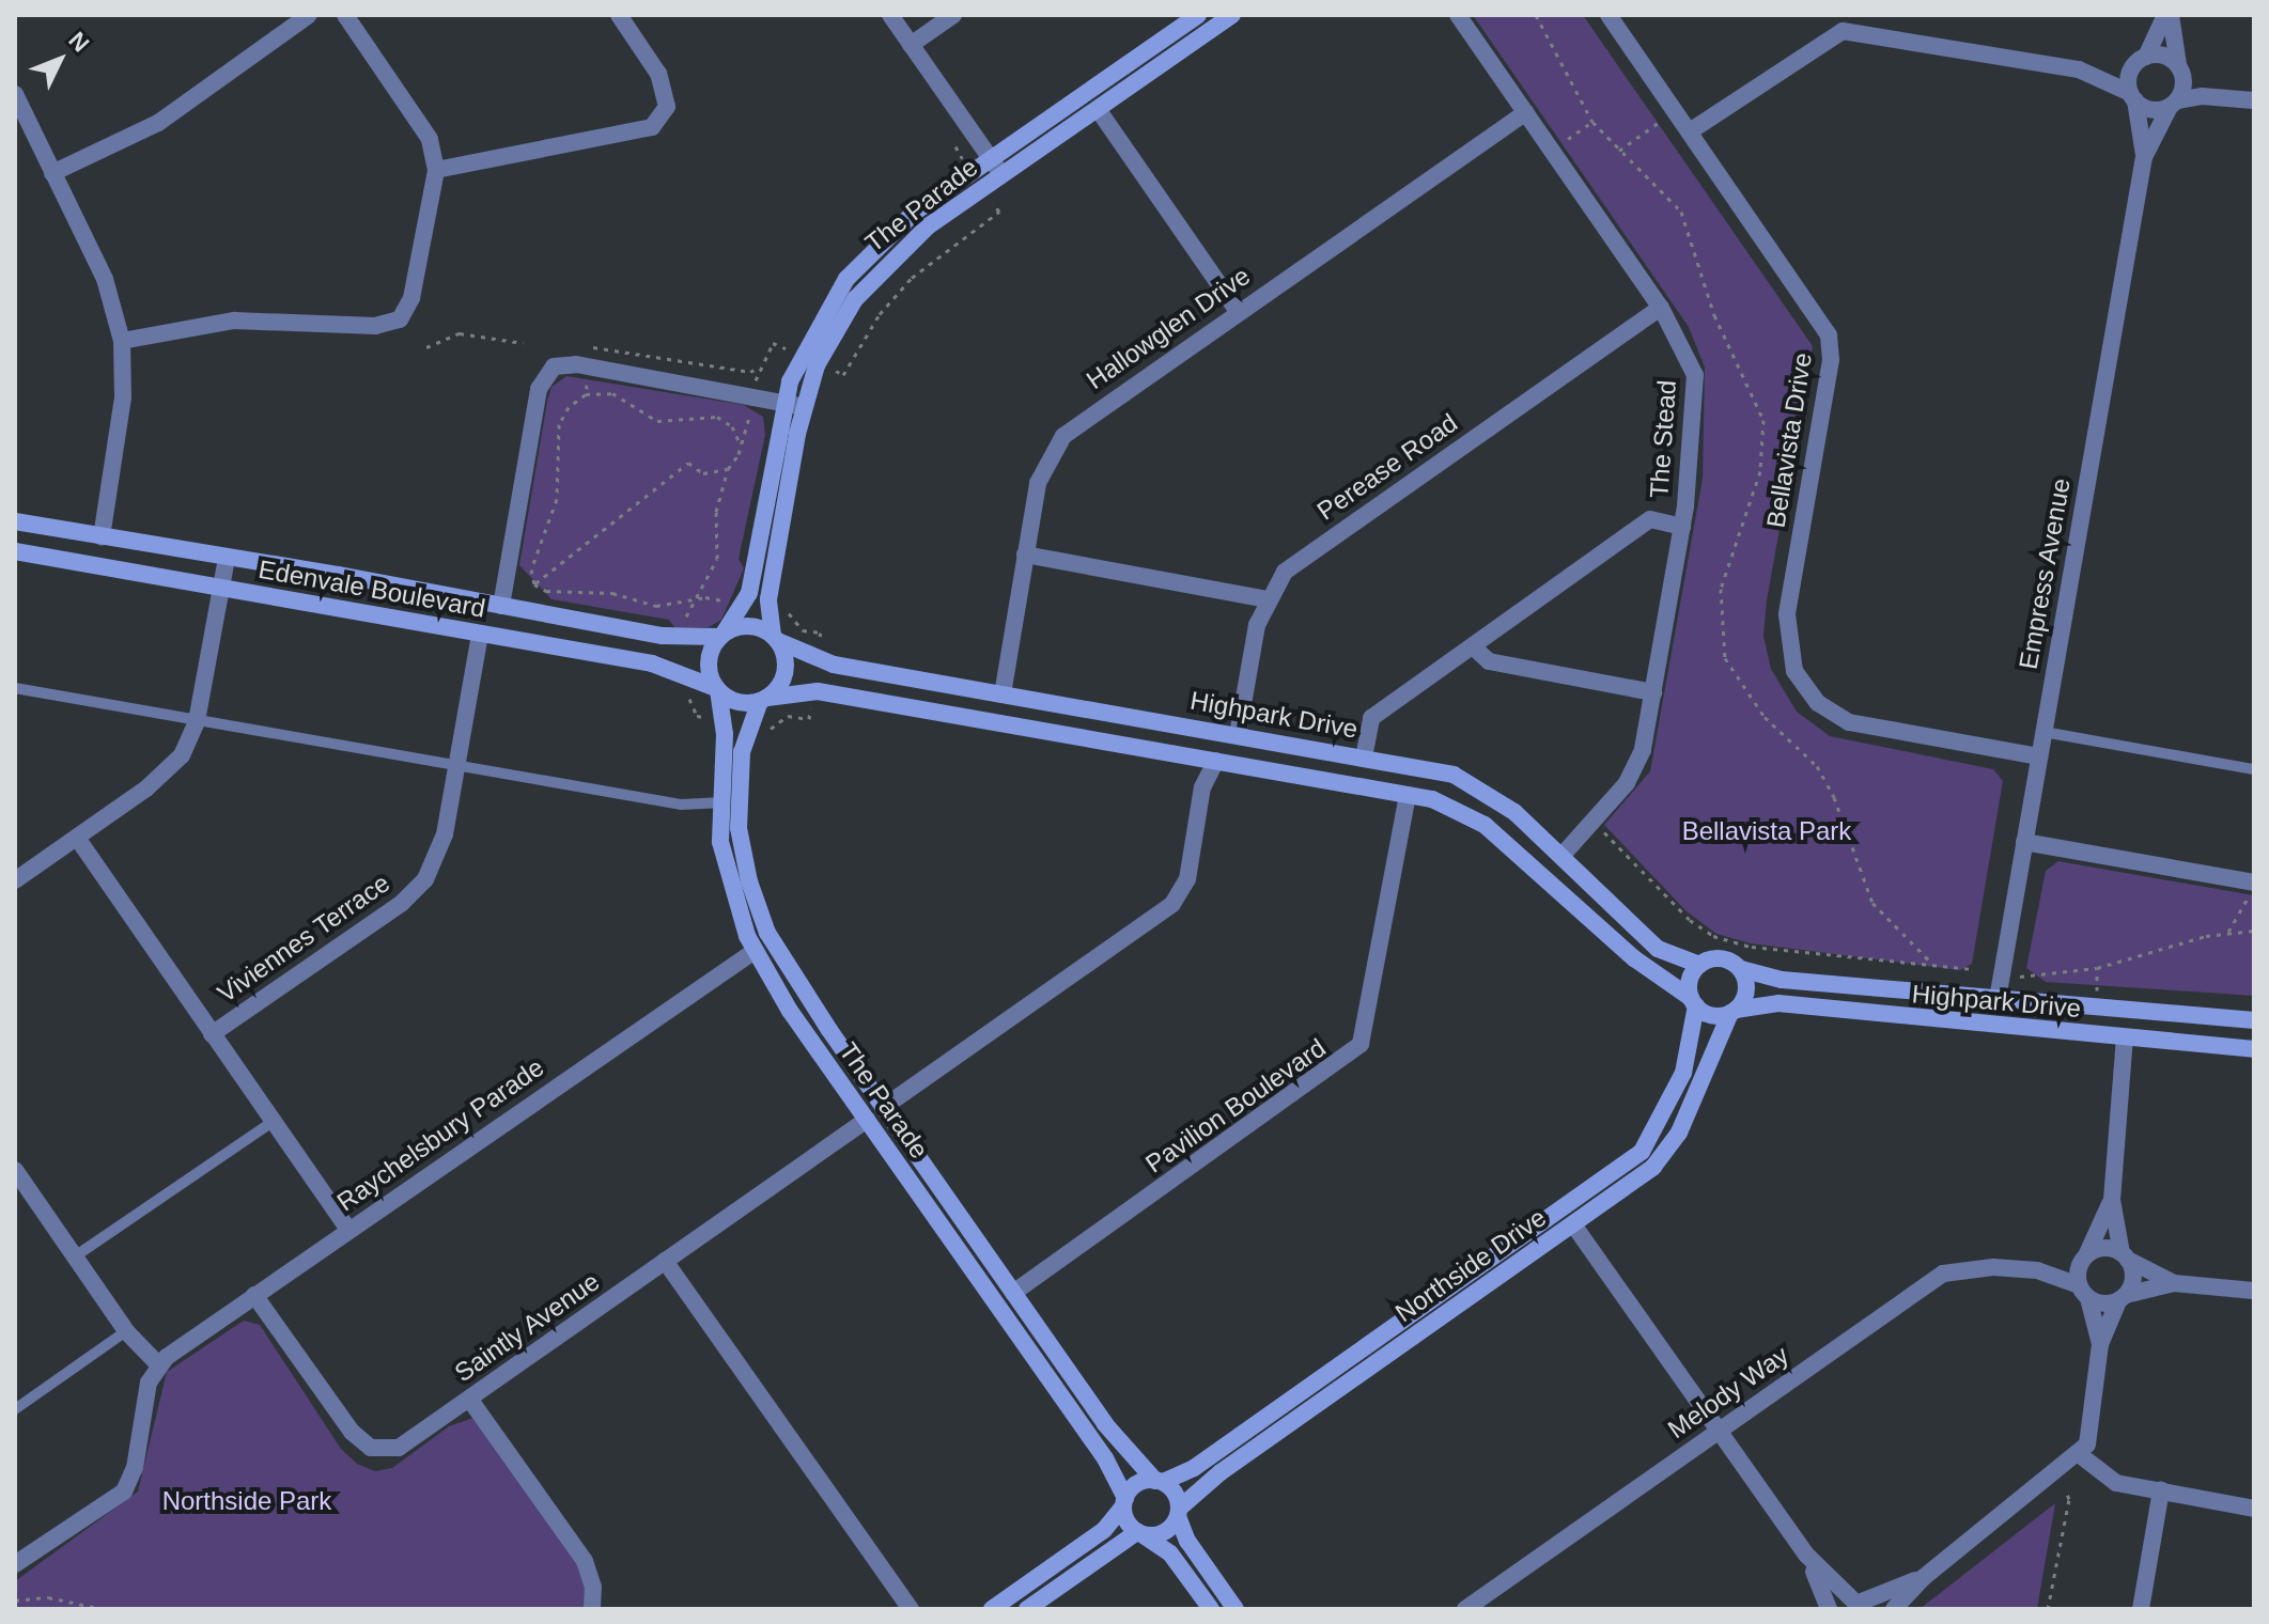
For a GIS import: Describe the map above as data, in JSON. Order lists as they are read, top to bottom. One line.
{"streets":{"street":["The Parade","Hallowglen Drive","The Stead","Bellavista Drive","Perease Road","Empress Avenue","Edenvale Boulevard","Highpark Drive","Viviennes Terrace","Pavilion Boulevard","Raychelsbury Parade","Northside Drive","Saintly Avenue","Melody Way"]},"crossings":[["The Parade","Edenvale Boulevard"],["The Parade","Highpark Drive"],["The Parade","Pavilion Boulevard"],["The Parade","Raychelsbury Parade"],["The Parade","Northside Drive"],["The Parade","Saintly Avenue"],["Hallowglen Drive","The Stead"],["Hallowglen Drive","Highpark Drive"],["The Stead","Perease Road"],["The Stead","Highpark Drive"],["Bellavista Drive","Empress Avenue"],["Perease Road","Highpark Drive"],["Empress Avenue","Highpark Drive"],["Edenvale Boulevard","Highpark Drive"],["Edenvale Boulevard","Viviennes Terrace"],["Highpark Drive","Northside Drive"],["Raychelsbury Parade","Saintly Avenue"]],"parks":["Bellavista Park","Northside Park"],"north":"top right"}
